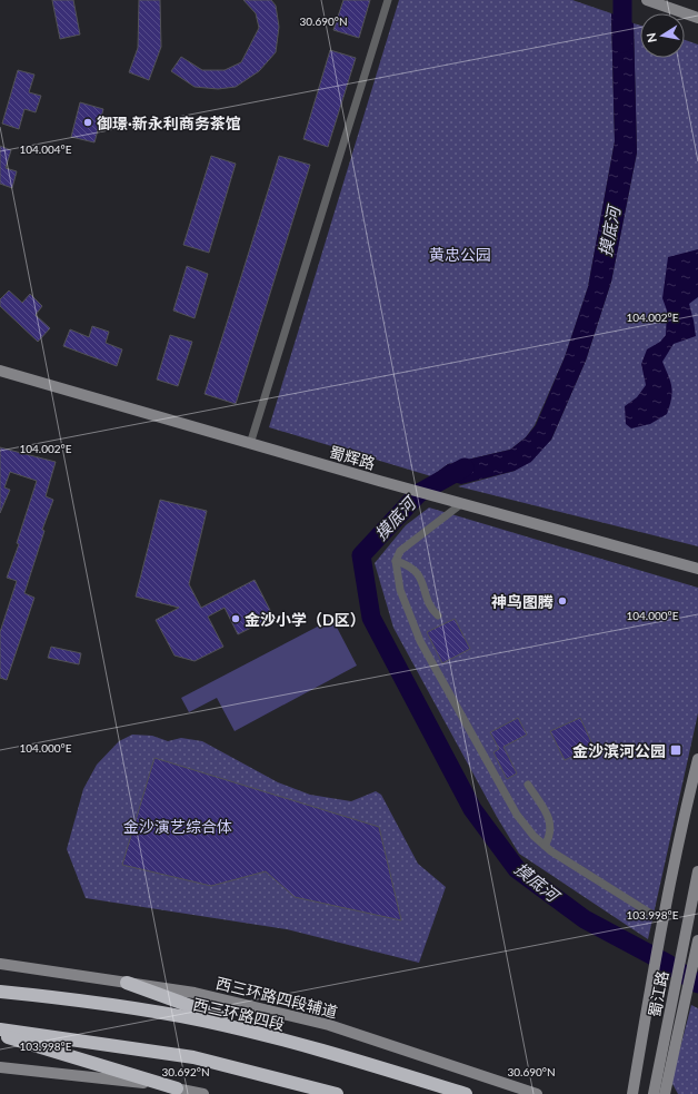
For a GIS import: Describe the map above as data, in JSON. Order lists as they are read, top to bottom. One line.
{"streets":{"highway":["西三环路四段"],"street":["蜀辉路","蜀江路","西三环路四段辅道"]},"water":["摸底河"],"parks":["黄忠公园","金沙演艺综合体"],"places":{"other":["御璟·新永利商务茶馆","神鸟图腾","金沙小学（D区）"],"transit":["金沙滨河公园"]},"north":"left","coordinates":["30.690°N","104.004°E","104.002°E","104.000°E","103.998°E","30.692°N"]}
